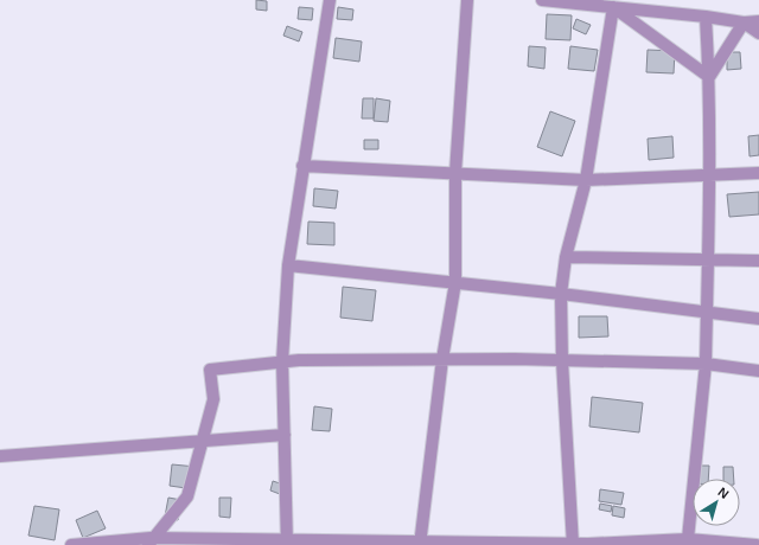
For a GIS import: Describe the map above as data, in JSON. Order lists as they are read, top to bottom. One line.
{"north":"top right"}
